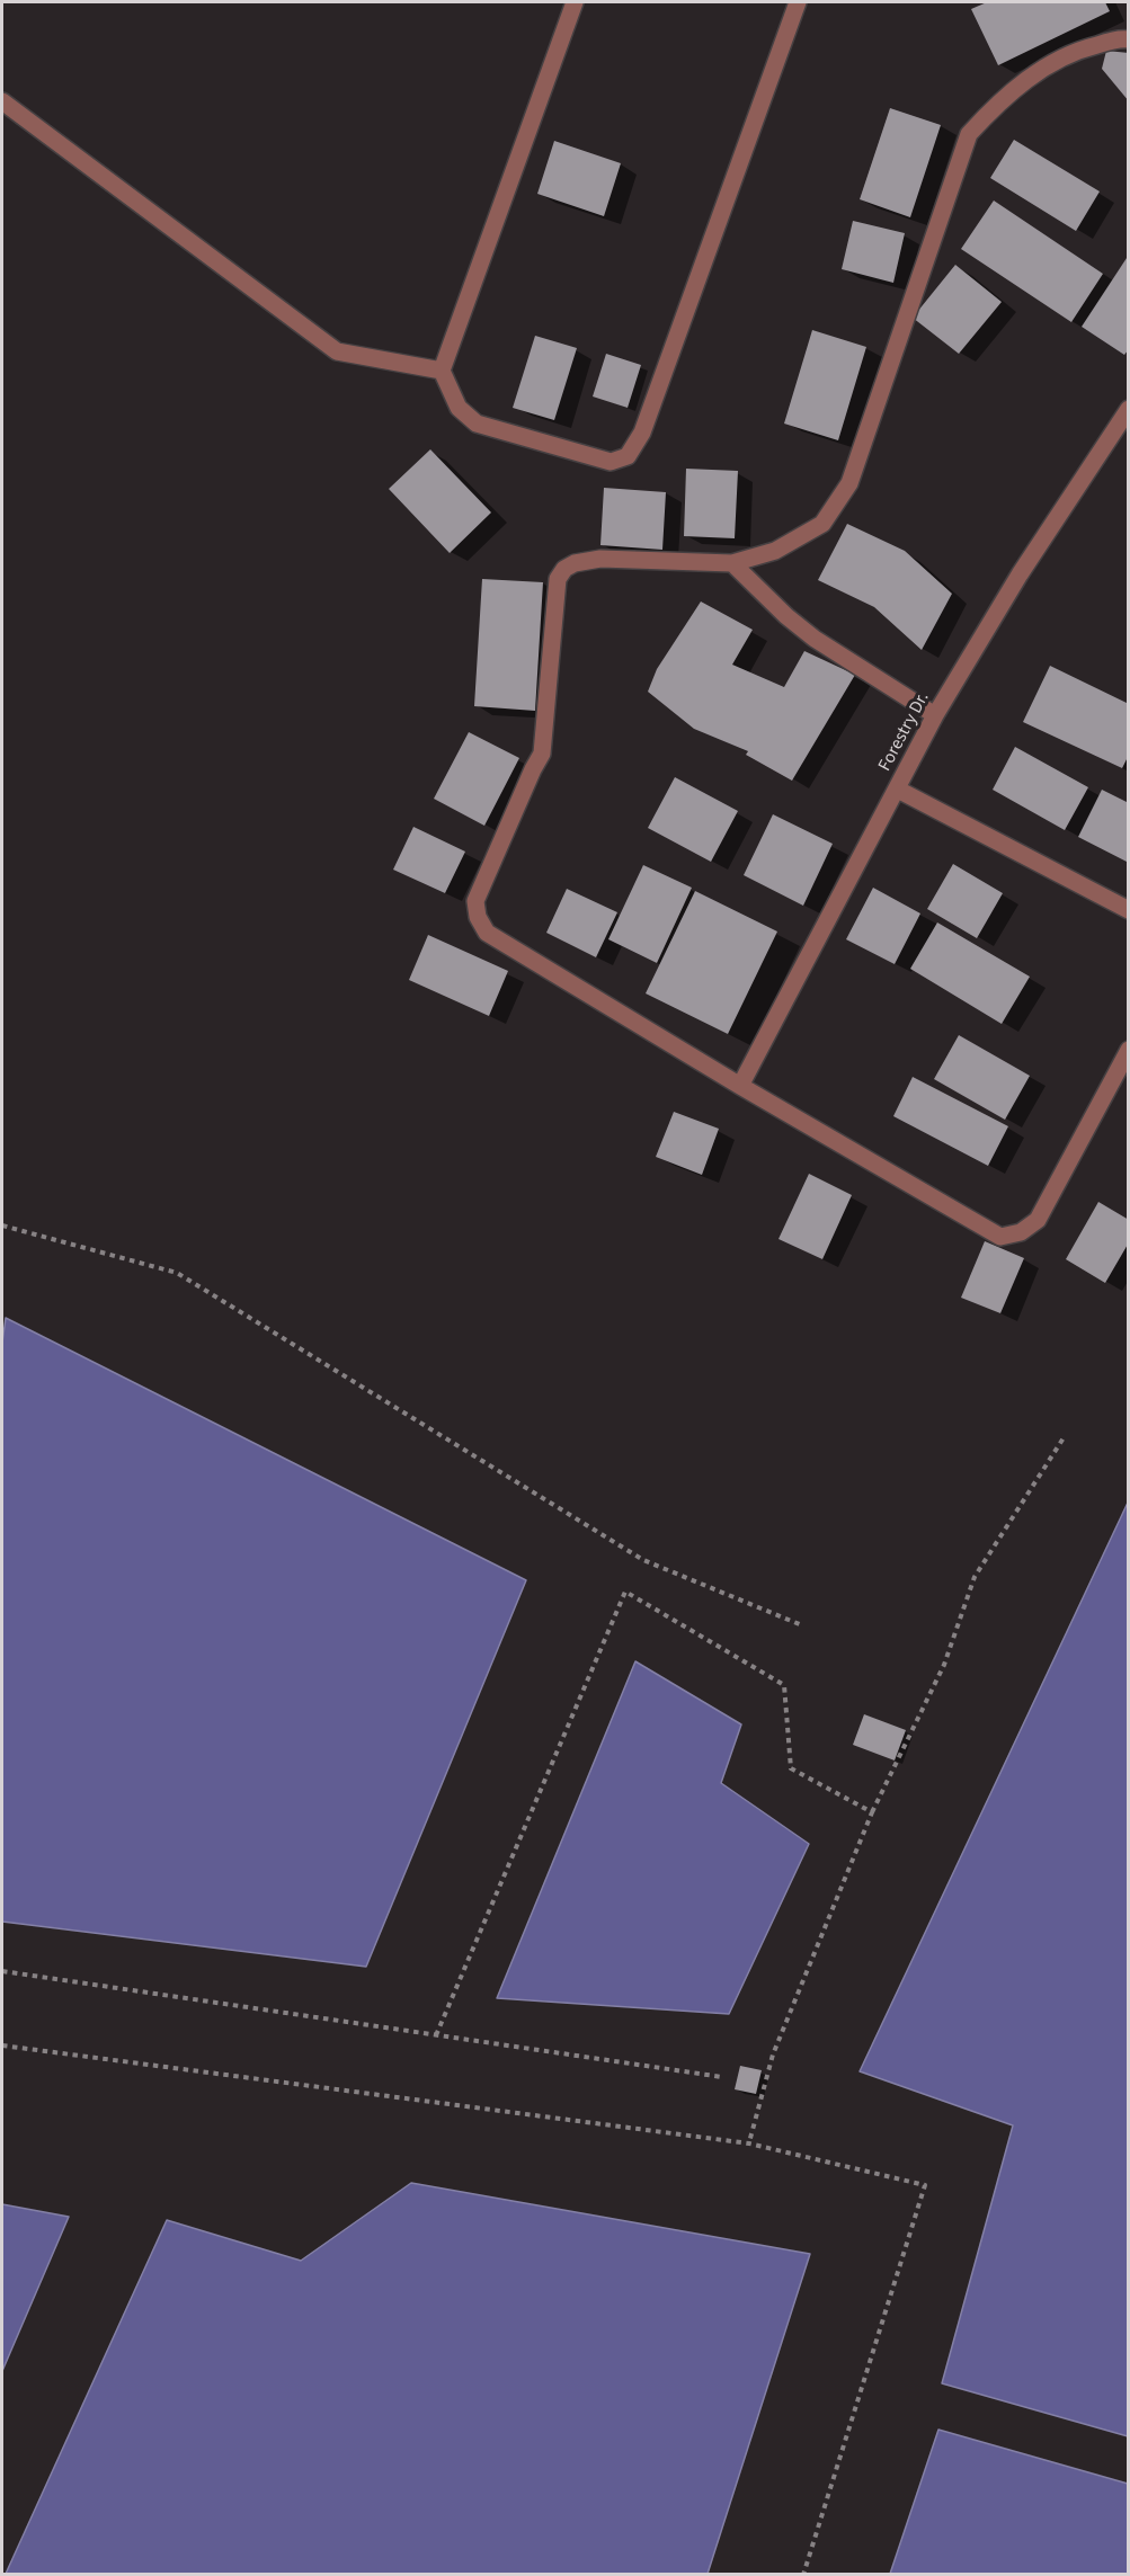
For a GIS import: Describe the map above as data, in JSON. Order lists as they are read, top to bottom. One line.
{"streets":{"street":["Forestry Dr."]}}
